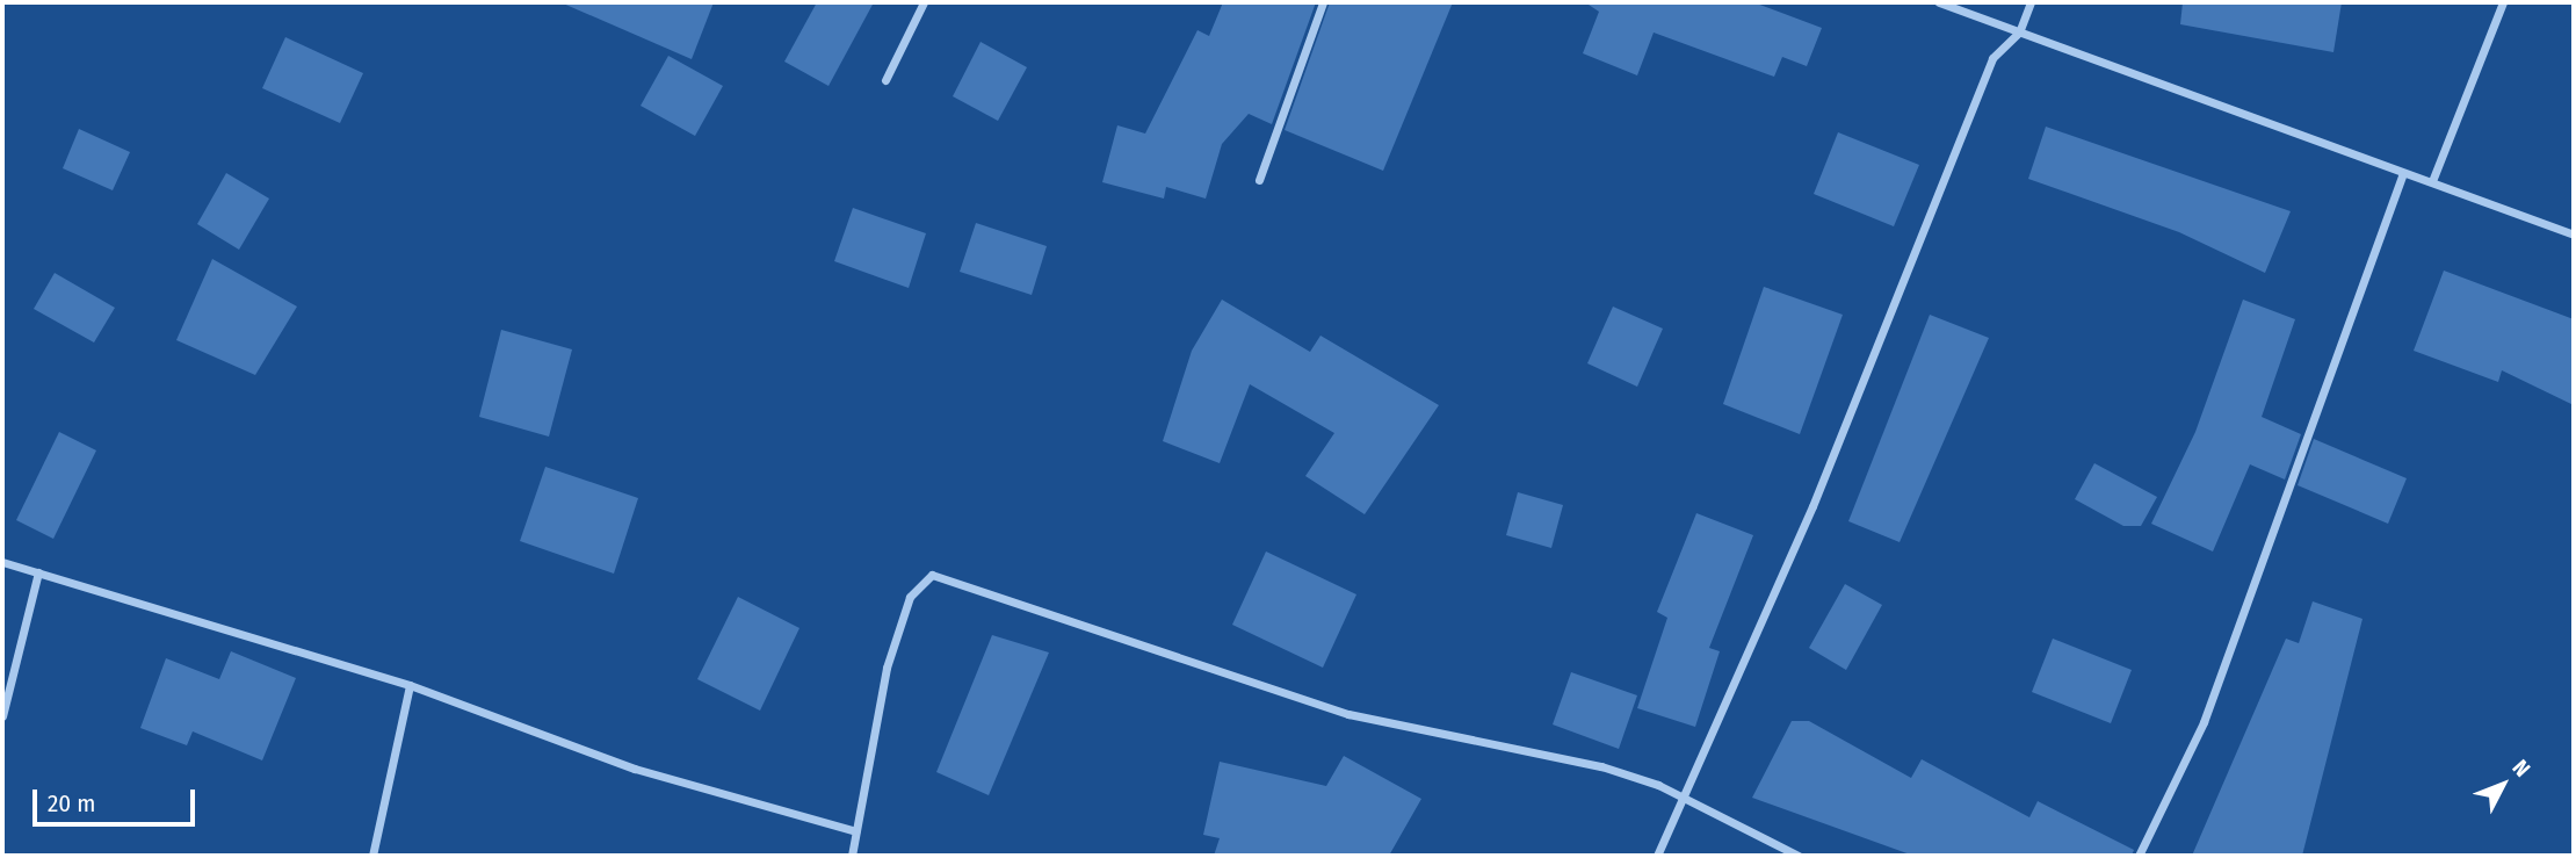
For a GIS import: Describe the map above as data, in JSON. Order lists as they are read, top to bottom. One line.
{"scale_bar":"20 m","north":"top right"}
